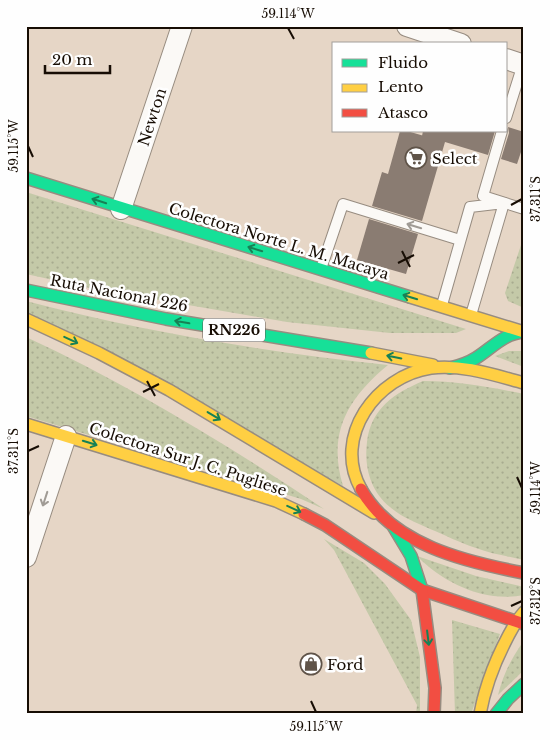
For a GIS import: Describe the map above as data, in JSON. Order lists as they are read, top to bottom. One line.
{"streets":{"main road":["Colectora Norte L. M. Macaya","Ruta Nacional 226","RN226","Colectora Sur J. C. Pugliese"],"street":["Newton"]},"crossings":[["Newton","Colectora Norte L. M. Macaya"]],"one_way":["Colectora Norte L. M. Macaya","Colectora Sur J. C. Pugliese"],"places":{"supermarket":["Select"],"shop":["Ford"]},"legend":["Fluido","Lento","Atasco"],"scale_bar":"20 m","coordinates":["59.114°W","59.115°W","37.311°S","37.312°S"]}
